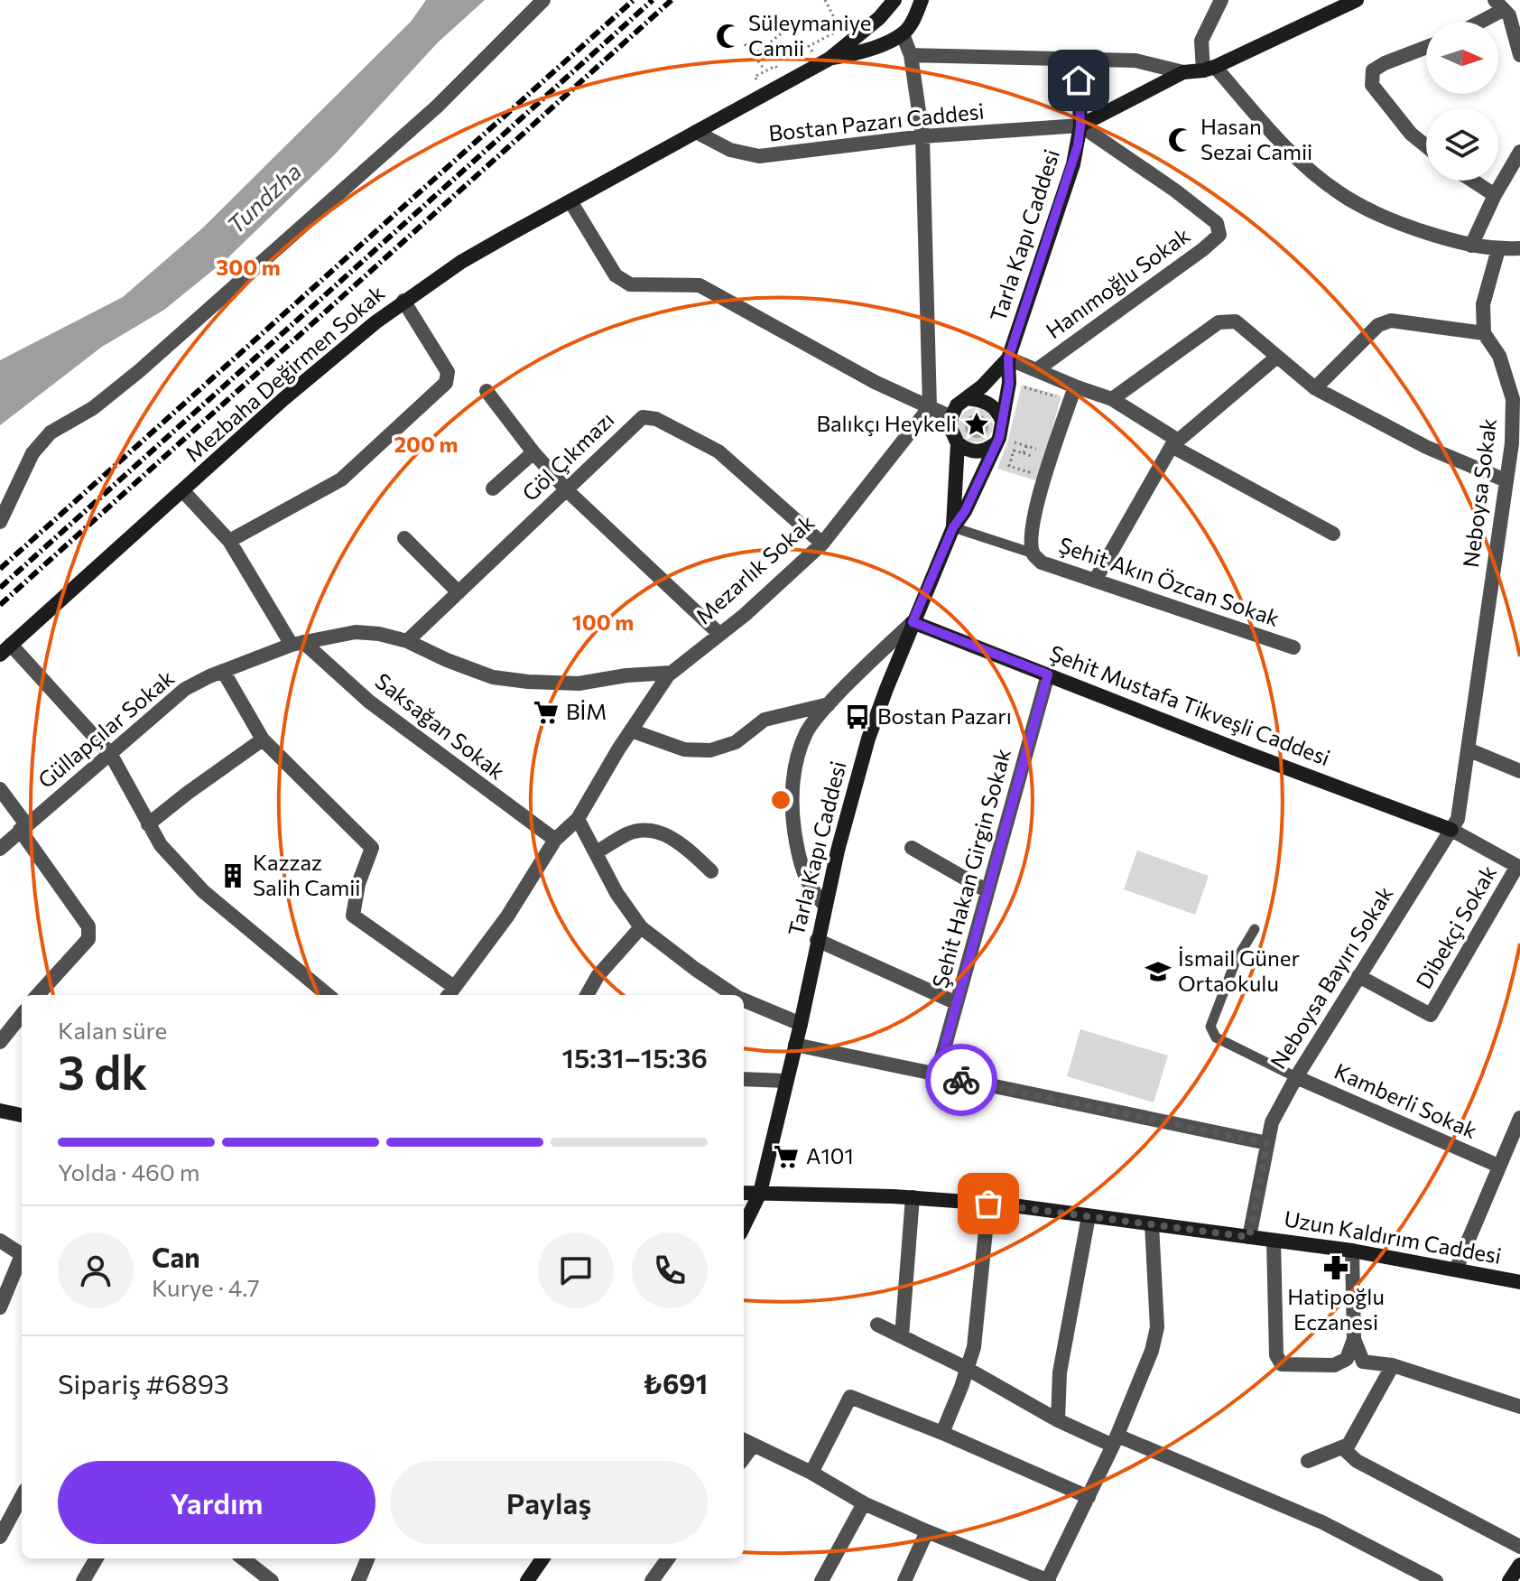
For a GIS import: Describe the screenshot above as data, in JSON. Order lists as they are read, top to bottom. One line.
{"streets":{"street":["Bostan Pazarı Caddesi","Tarla Kapı Caddesi","Hanımoğlu Sokak","Mezbaha Değirmen Sokak","Göl Çıkmazı","Neboysa Sokak","Mezarlık Sokak","Şehit Akın Özcan Sokak","Şehit Mustafa Tikveşli Caddesi","Saksağan Sokak","Güllapçılar Sokak","Şehit Hakan Girgin Sokak","Dibekçi Sokak","Neboysa Bayırı Sokak","Kamberli Sokak","Uzun Kaldırım Caddesi"]},"crossings":[["Bostan Pazarı Caddesi","Tarla Kapı Caddesi"],["Bostan Pazarı Caddesi","Hanımoğlu Sokak"],["Tarla Kapı Caddesi","Hanımoğlu Sokak"],["Tarla Kapı Caddesi","Şehit Mustafa Tikveşli Caddesi"],["Tarla Kapı Caddesi","Uzun Kaldırım Caddesi"],["Mezbaha Değirmen Sokak","Saksağan Sokak"],["Göl Çıkmazı","Mezarlık Sokak"],["Göl Çıkmazı","Güllapçılar Sokak"],["Neboysa Sokak","Neboysa Bayırı Sokak"],["Mezarlık Sokak","Saksağan Sokak"],["Mezarlık Sokak","Güllapçılar Sokak"],["Şehit Mustafa Tikveşli Caddesi","Şehit Hakan Girgin Sokak"],["Şehit Mustafa Tikveşli Caddesi","Neboysa Bayırı Sokak"],["Saksağan Sokak","Güllapçılar Sokak"],["Dibekçi Sokak","Neboysa Bayırı Sokak"],["Neboysa Bayırı Sokak","Kamberli Sokak"],["Neboysa Bayırı Sokak","Uzun Kaldırım Caddesi"]],"water":["Tundzha"],"places":{"mosque":["Süleymaniye Camii","Hasan Sezai Camii"],"place":["Balıkçı Heykeli"],"supermarket":["BİM","A101"],"bus stop":["Bostan Pazarı"],"building":["Kazzaz Salih Camii"],"school or university":["İsmail Güner Ortaokulu"],"pharmacy":["Hatipoğlu Eczanesi"]},"north":"right","page":{"heading":["3 dk","Kalan süre","15:31–15:36"],"panel":["Can","Kurye · 4.7","Sipariş #6893","₺691"],"bar":"Yolda · 460 m","buttons":["Yardım","Paylaş"]},"rings":["300 m","200 m","100 m"]}
